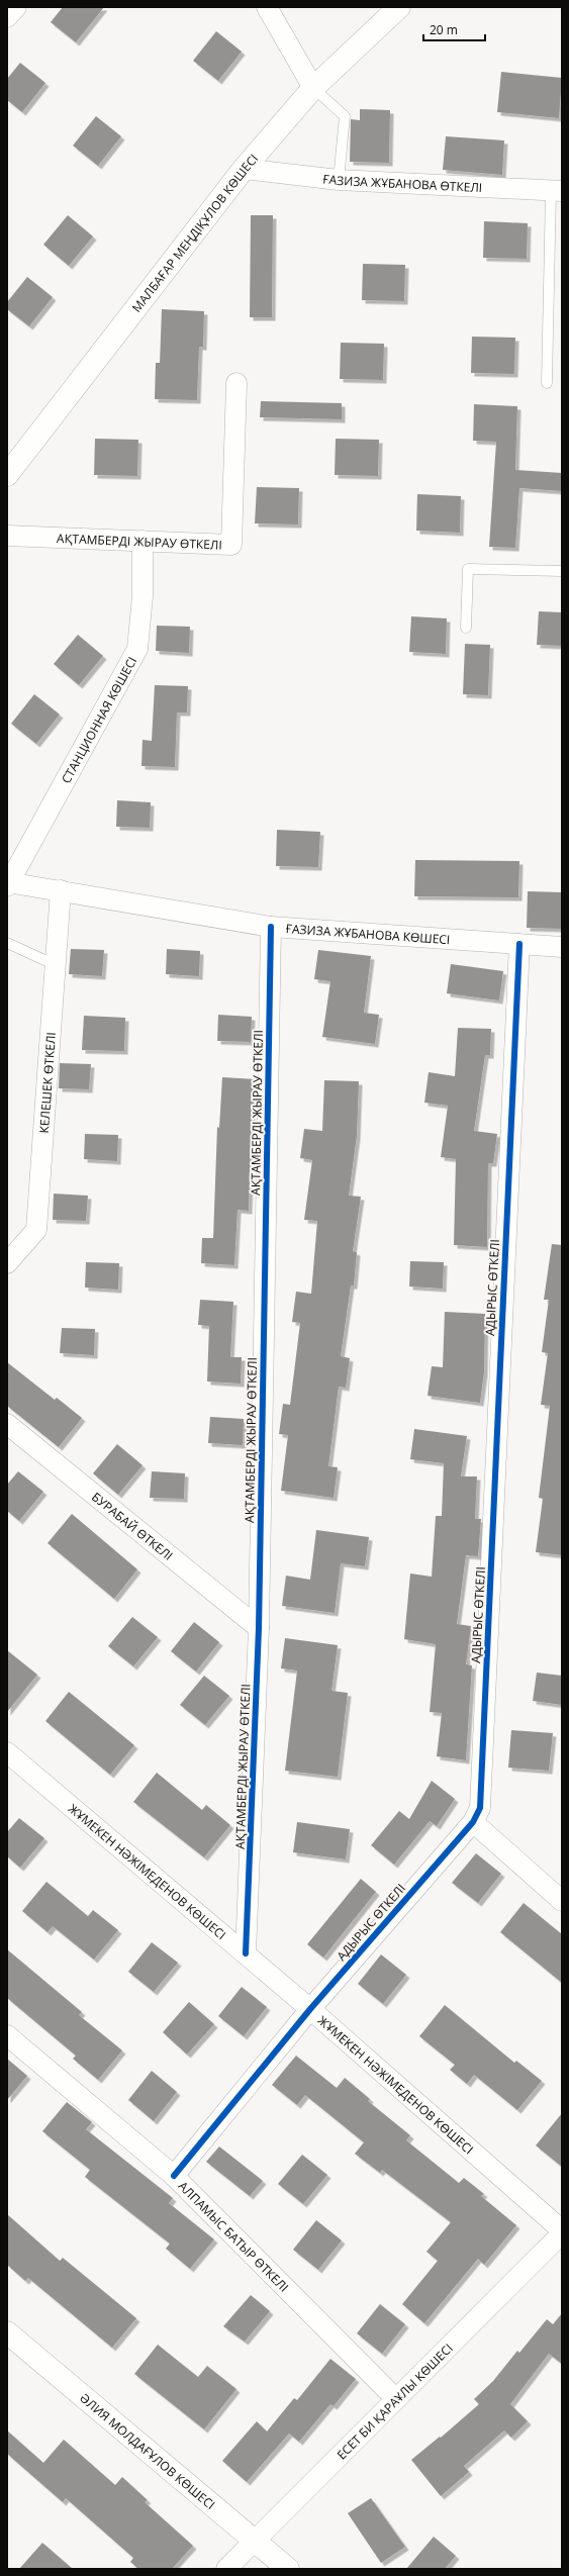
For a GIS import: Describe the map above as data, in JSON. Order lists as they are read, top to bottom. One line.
{"streets":{"main road":["МАЛБАҒАР МЕҢДІҚҰЛОВ КӨШЕСІ","ӘЛИЯ МОЛДАҒҰЛОВ КӨШЕСІ"],"street":["ҒАЗИЗА ЖҰБАНОВА ӨТКЕЛІ","АҚТАМБЕРДІ ЖЫРАУ ӨТКЕЛІ","СТАНЦИОННАЯ КӨШЕСІ","ҒАЗИЗА ЖҰБАНОВА КӨШЕСІ","КЕЛЕШЕК ӨТКЕЛІ","АДЫРЫС ӨТКЕЛІ","БУРАБАЙ ӨТКЕЛІ","ЖҰМЕКЕН НӘЖІМЕДЕНОВ КӨШЕСІ","АЛПАМЫС БАТЫР ӨТКЕЛІ","ЕСЕТ БИ ҚАРАҰЛЫ КӨШЕСІ"]},"crossings":[["ҒАЗИЗА ЖҰБАНОВА ӨТКЕЛІ","МАЛБАҒАР МЕҢДІҚҰЛОВ КӨШЕСІ"],["АҚТАМБЕРДІ ЖЫРАУ ӨТКЕЛІ","СТАНЦИОННАЯ КӨШЕСІ"],["АҚТАМБЕРДІ ЖЫРАУ ӨТКЕЛІ","ҒАЗИЗА ЖҰБАНОВА КӨШЕСІ"],["АҚТАМБЕРДІ ЖЫРАУ ӨТКЕЛІ","БУРАБАЙ ӨТКЕЛІ"],["АҚТАМБЕРДІ ЖЫРАУ ӨТКЕЛІ","ЖҰМЕКЕН НӘЖІМЕДЕНОВ КӨШЕСІ"],["СТАНЦИОННАЯ КӨШЕСІ","ҒАЗИЗА ЖҰБАНОВА КӨШЕСІ"],["ҒАЗИЗА ЖҰБАНОВА КӨШЕСІ","КЕЛЕШЕК ӨТКЕЛІ"],["ҒАЗИЗА ЖҰБАНОВА КӨШЕСІ","АДЫРЫС ӨТКЕЛІ"],["АДЫРЫС ӨТКЕЛІ","ЖҰМЕКЕН НӘЖІМЕДЕНОВ КӨШЕСІ"],["АДЫРЫС ӨТКЕЛІ","АЛПАМЫС БАТЫР ӨТКЕЛІ"],["АЛПАМЫС БАТЫР ӨТКЕЛІ","ЕСЕТ БИ ҚАРАҰЛЫ КӨШЕСІ"],["ЕСЕТ БИ ҚАРАҰЛЫ КӨШЕСІ","ӘЛИЯ МОЛДАҒҰЛОВ КӨШЕСІ"]],"scale_bar":"20 m"}
